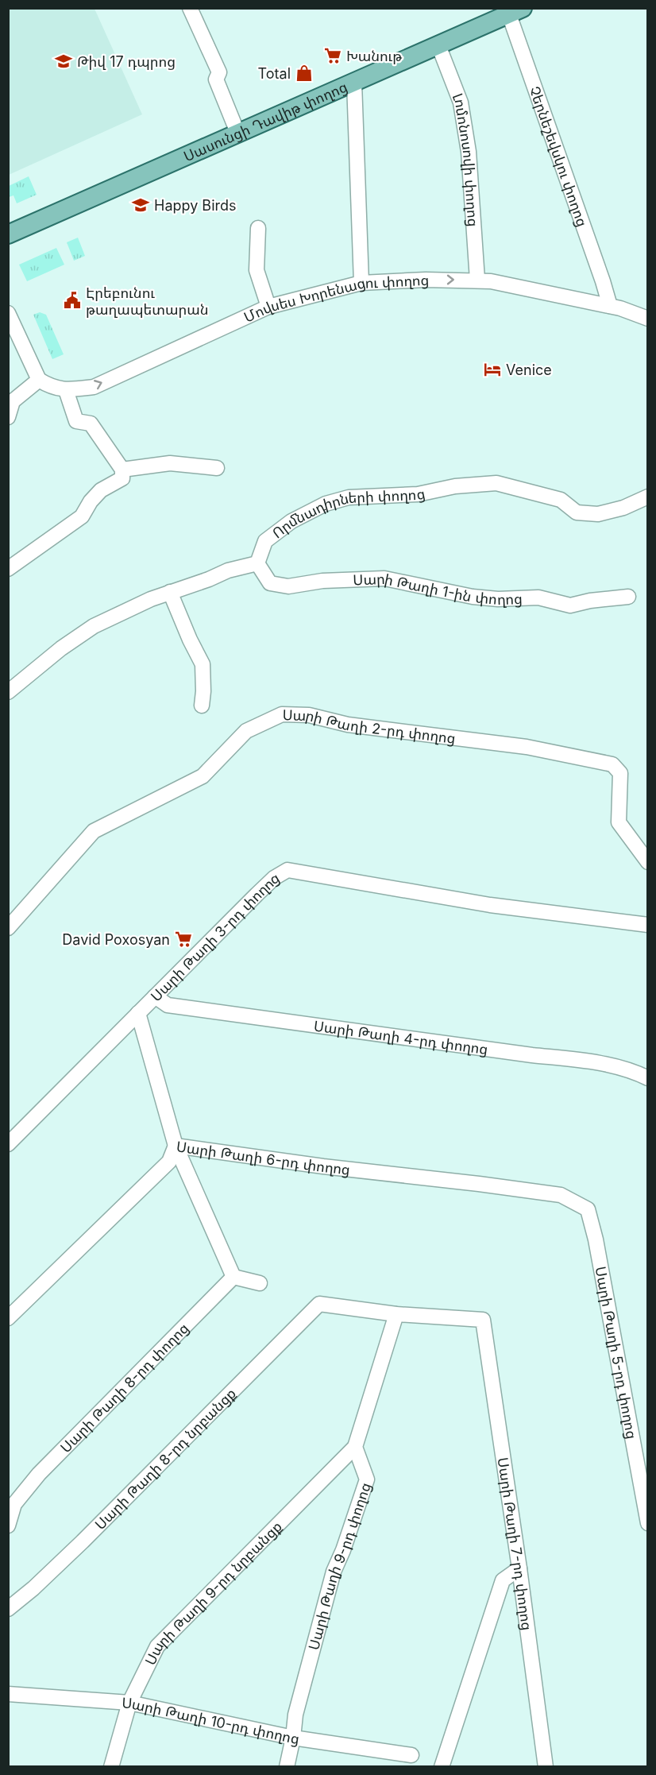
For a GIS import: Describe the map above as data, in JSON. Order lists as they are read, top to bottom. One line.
{"streets":{"main road":["Սասունցի Դավիթ փողոց"],"street":["Չերնեշեվսկու փողոց","Լոմոնոսովի փողոց","Մովսես Խորենացու փողոց","Որմնադիրների փողոց","Սարի Թաղի 1-ին փողոց","Սարի Թաղի 2-րդ փողոց","Սարի Թաղի 3-րդ փողոց","Սարի Թաղի 4-րդ փողոց","Սարի Թաղի 6-րդ փողոց","Սարի Թաղի 5-րդ փողոց","Սարի Թաղի 8-րդ փողոց","Սարի Թաղի 8-րդ նրբանցք","Սարի Թաղի 7-րդ փողոց","Սարի Թաղի 9-րդ փողոց","Սարի Թաղի 9-րդ նրբանցք","Սարի Թաղի 10-րդ փողոց"]},"crossings":[["Սասունցի Դավիթ փողոց","Չերնեշեվսկու փողոց"],["Սասունցի Դավիթ փողոց","Լոմոնոսովի փողոց"],["Չերնեշեվսկու փողոց","Մովսես Խորենացու փողոց"],["Լոմոնոսովի փողոց","Մովսես Խորենացու փողոց"],["Որմնադիրների փողոց","Սարի Թաղի 1-ին փողոց"],["Սարի Թաղի 3-րդ փողոց","Սարի Թաղի 4-րդ փողոց"],["Սարի Թաղի 6-րդ փողոց","Սարի Թաղի 5-րդ փողոց"],["Սարի Թաղի 8-րդ նրբանցք","Սարի Թաղի 7-րդ փողոց"],["Սարի Թաղի 9-րդ փողոց","Սարի Թաղի 9-րդ նրբանցք"],["Սարի Թաղի 9-րդ փողոց","Սարի Թաղի 10-րդ փողոց"],["Սարի Թաղի 9-րդ նրբանցք","Սարի Թաղի 10-րդ փողոց"]],"one_way":["Մովսես Խորենացու փողոց"],"places":{"supermarket":["Խանութ","David Poxosyan"],"school or university":["Թիվ 17 դպրոց","Happy Birds"],"shop":["Total"],"public building":["Էրեբունու թաղապետարան"],"hotel":["Venice"]}}
